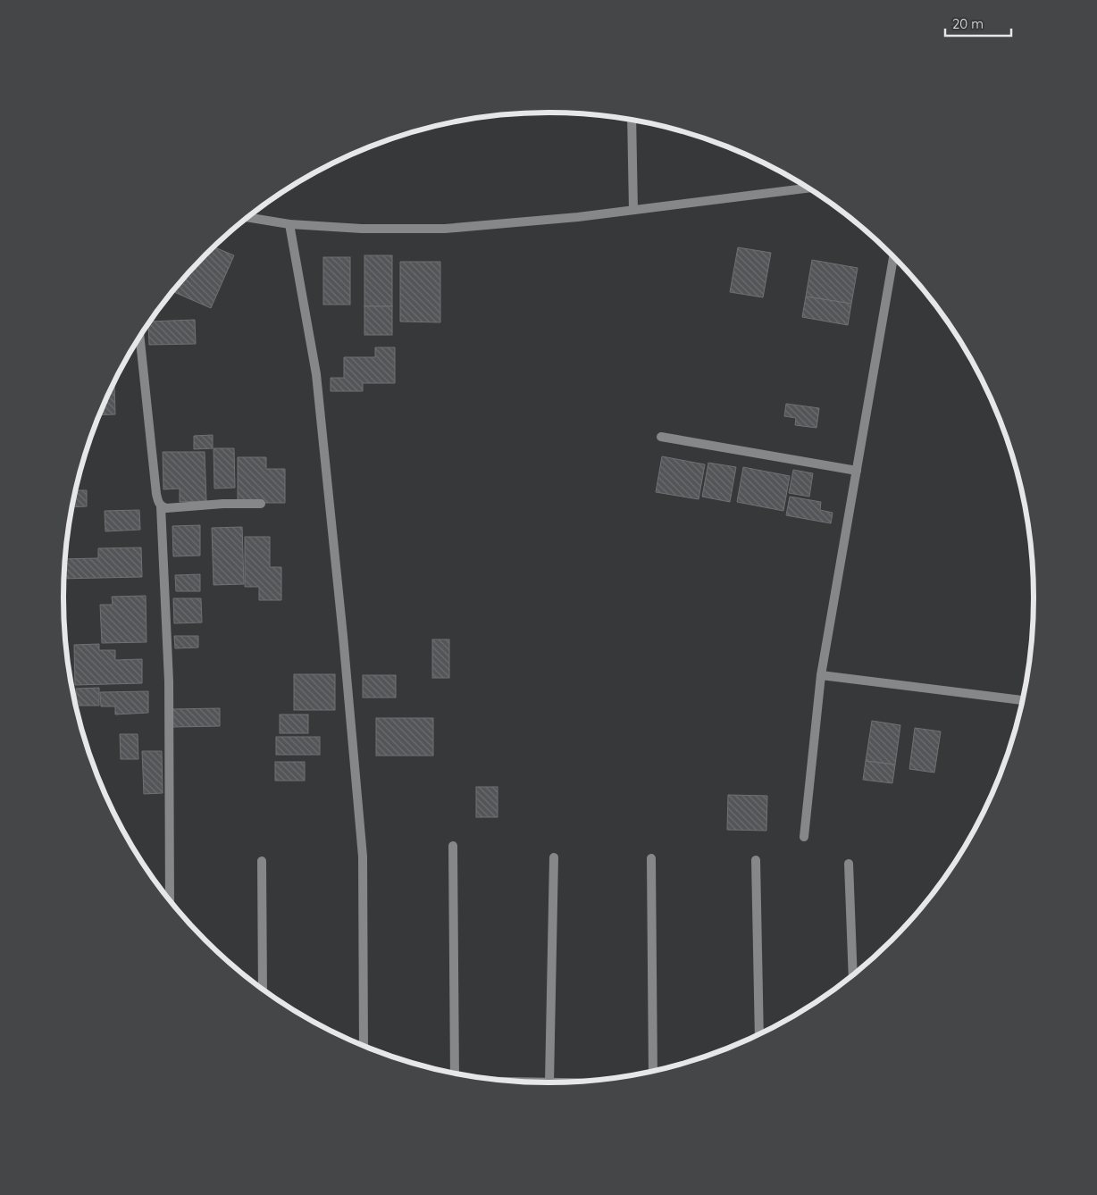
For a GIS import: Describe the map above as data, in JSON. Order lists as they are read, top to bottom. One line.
{"scale_bar":"20 m"}
